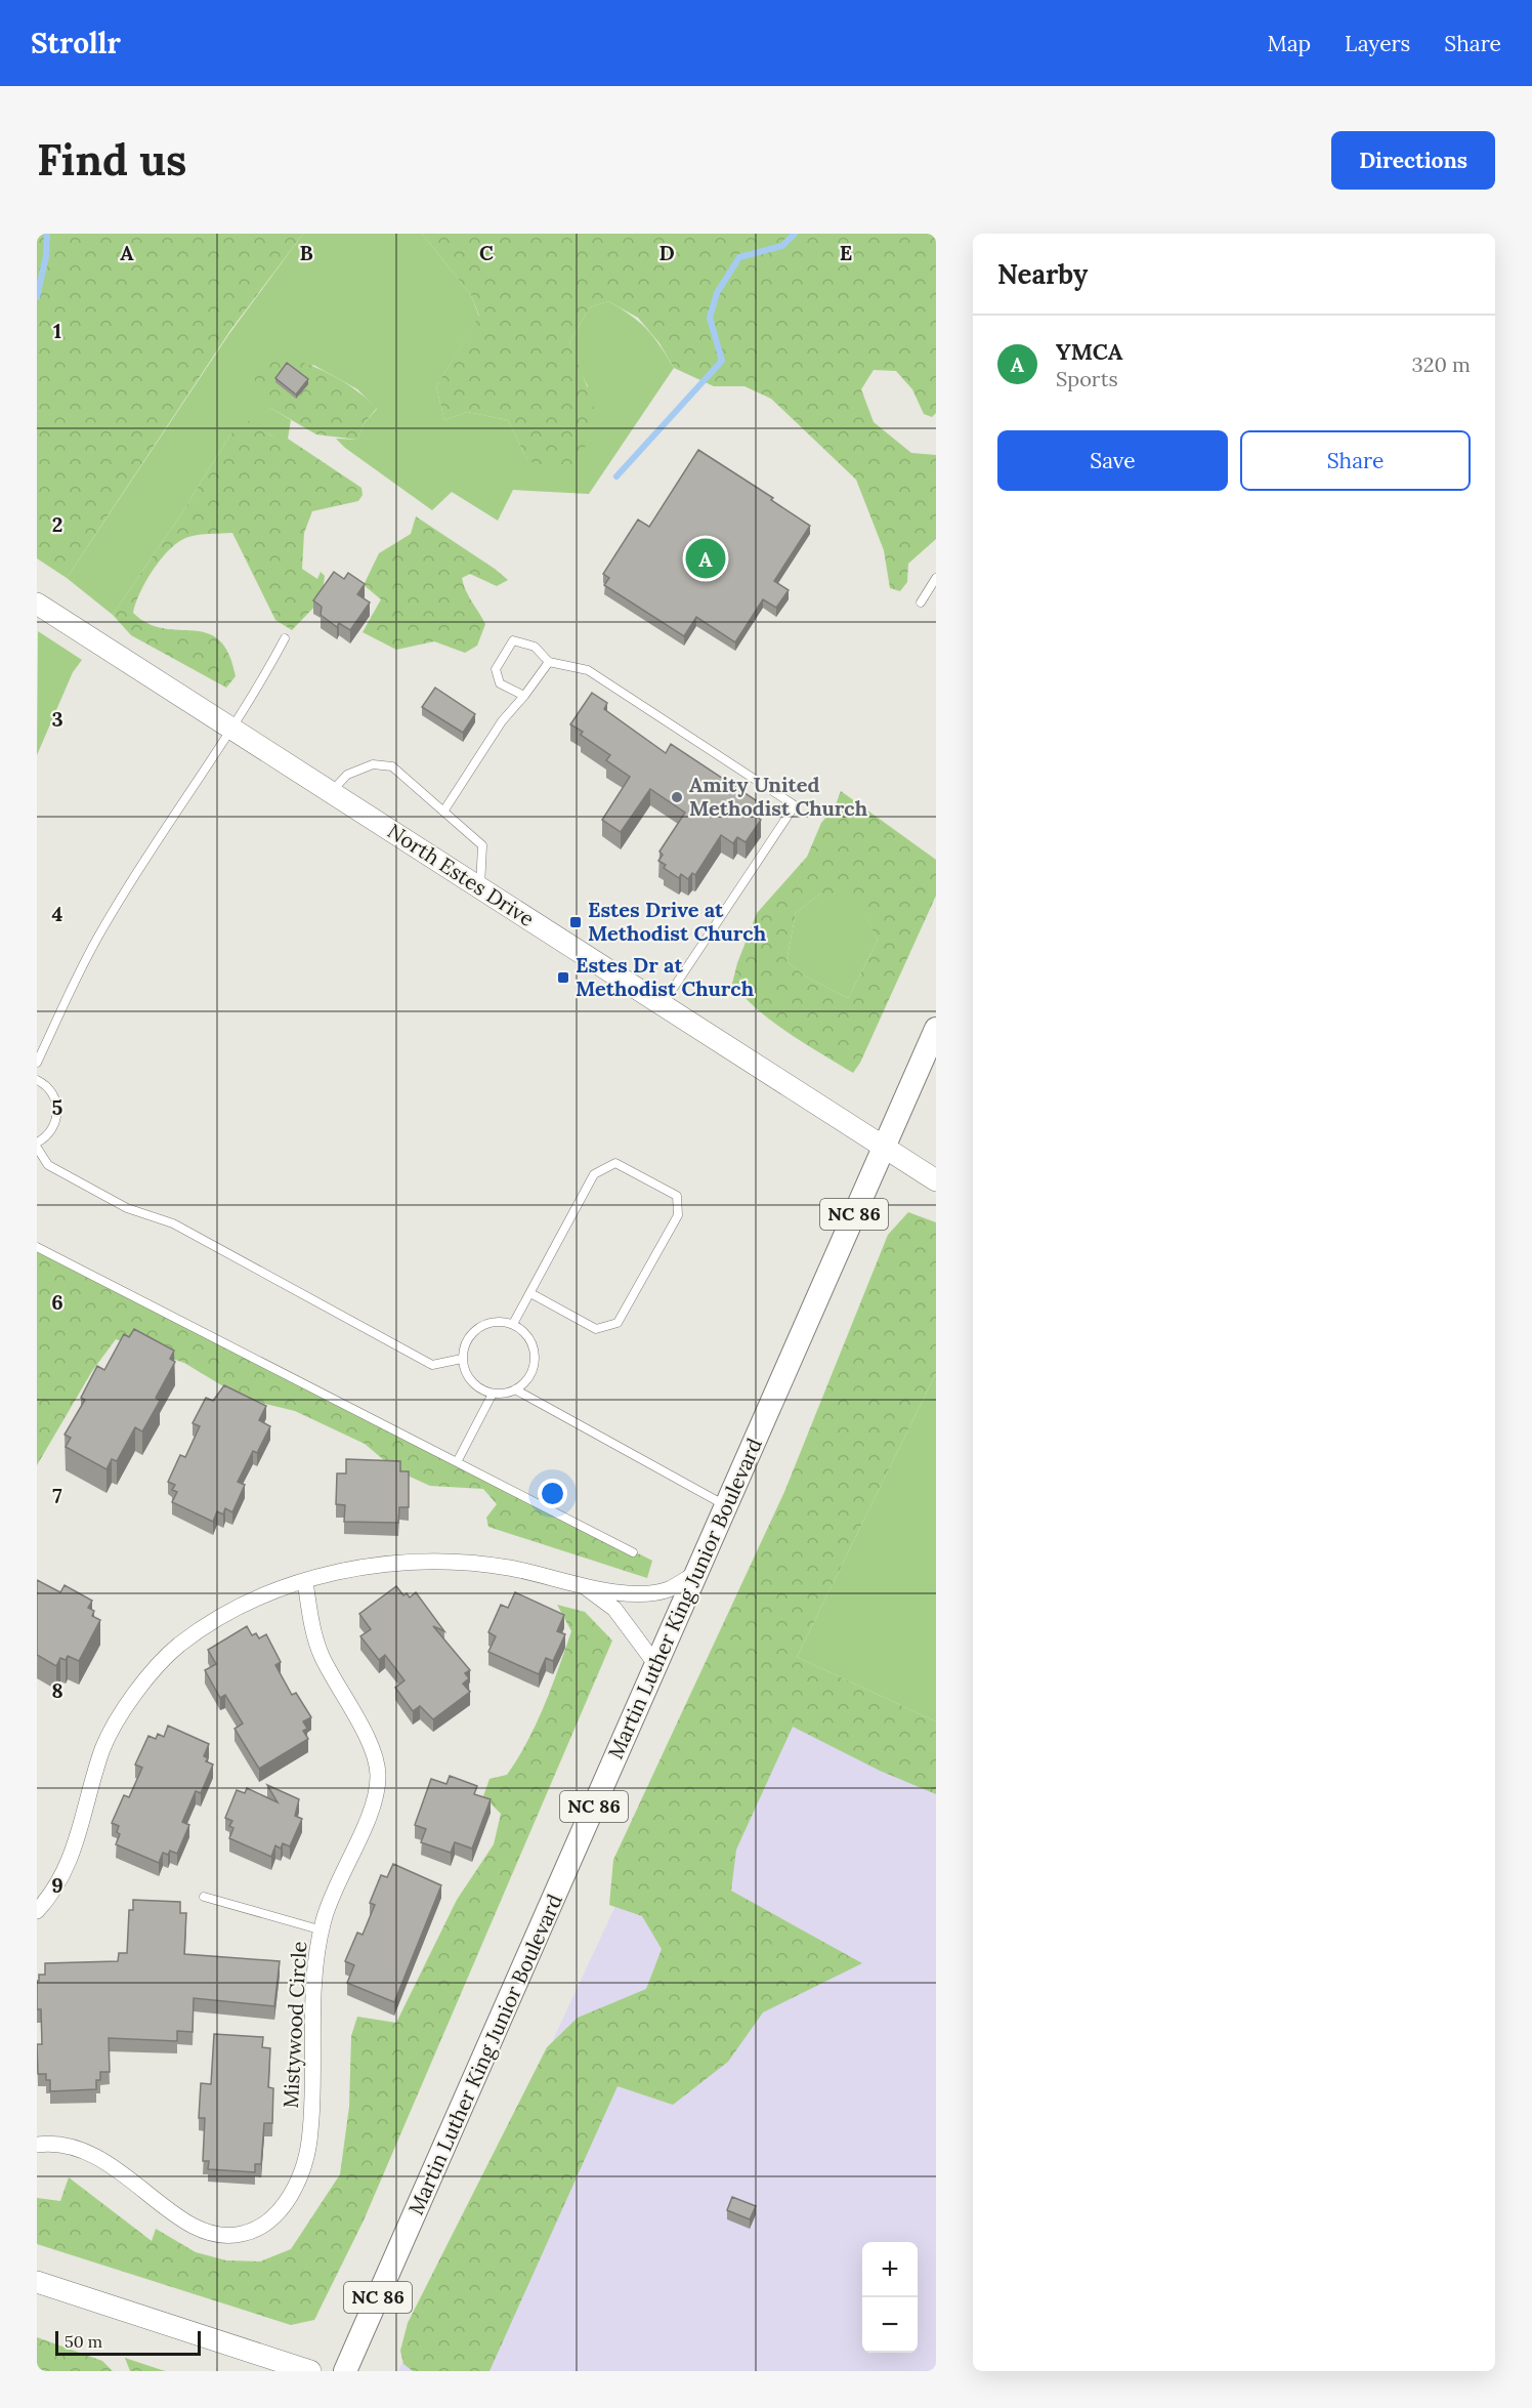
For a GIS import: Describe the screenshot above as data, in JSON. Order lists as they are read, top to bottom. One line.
{"streets":{"main road":["North Estes Drive","NC 86","Martin Luther King Junior Boulevard"],"street":["Mistywood Circle"]},"crossings":[["North Estes Drive","Martin Luther King Junior Boulevard"]],"places":{"other":["Amity United Methodist Church"],"transit":["Estes Drive at Methodist Church","Estes Dr at Methodist Church"]},"scale_bar":"50 m","page":{"header":"Strollr","nav":["Map","Layers","Share"],"buttons":["Directions",["Save","Share"]],"title":"Find us","heading":"Nearby","list":[{"mark":"A","name":"YMCA","note":"Sports","value":"320 m"}],"pins":"A","map_buttons":["+","−"],"scale":"50 m"},"grid":{"columns":["A","B","C","D","E"],"rows":["1","2","3","4","5","6","7","8","9"]}}
